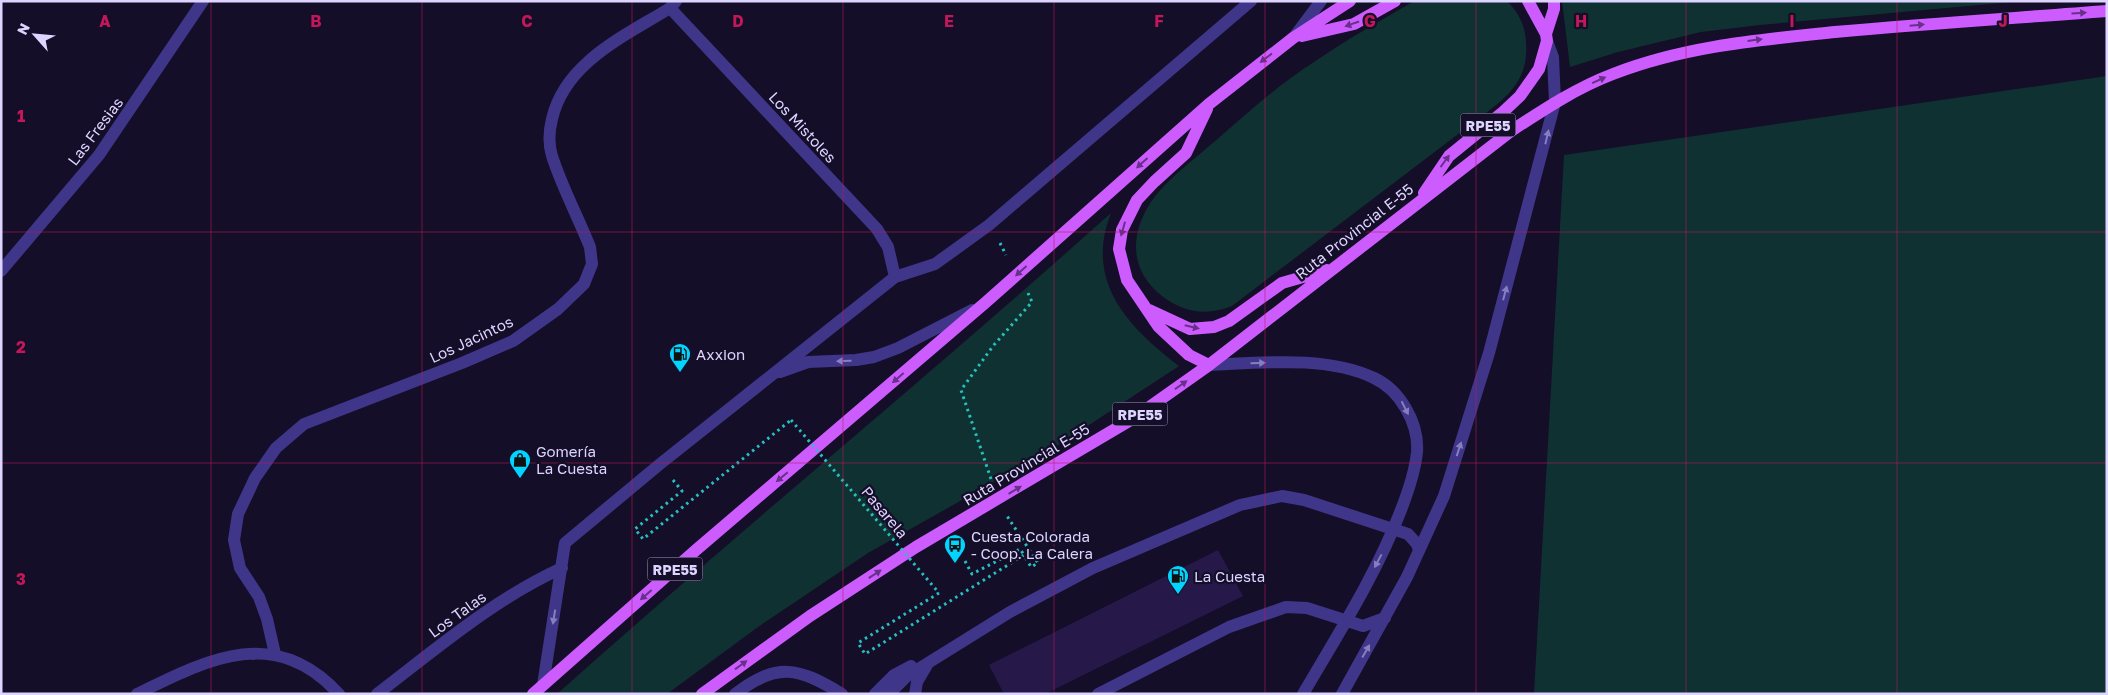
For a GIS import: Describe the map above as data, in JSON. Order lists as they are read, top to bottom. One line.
{"streets":{"main road":["RPE55","Ruta Provincial E-55"],"street":["Los Mistoles","Las Fresias","Los Jacintos","Los Talas"],"path":["Pasarela"]},"crossings":[["RPE55","Ruta Provincial E-55"],["Los Mistoles","Los Jacintos"]],"one_way":["Ruta Provincial E-55"],"places":{"fuel station":["Axxion","La Cuesta"],"shop":["Gomería La Cuesta"],"bus stop":["Cuesta Colorada - Coop. La Calera"]},"north":"top left","grid":{"columns":["A","B","C","D","E","F","G","H","I","J"],"rows":["1","2","3"]}}
